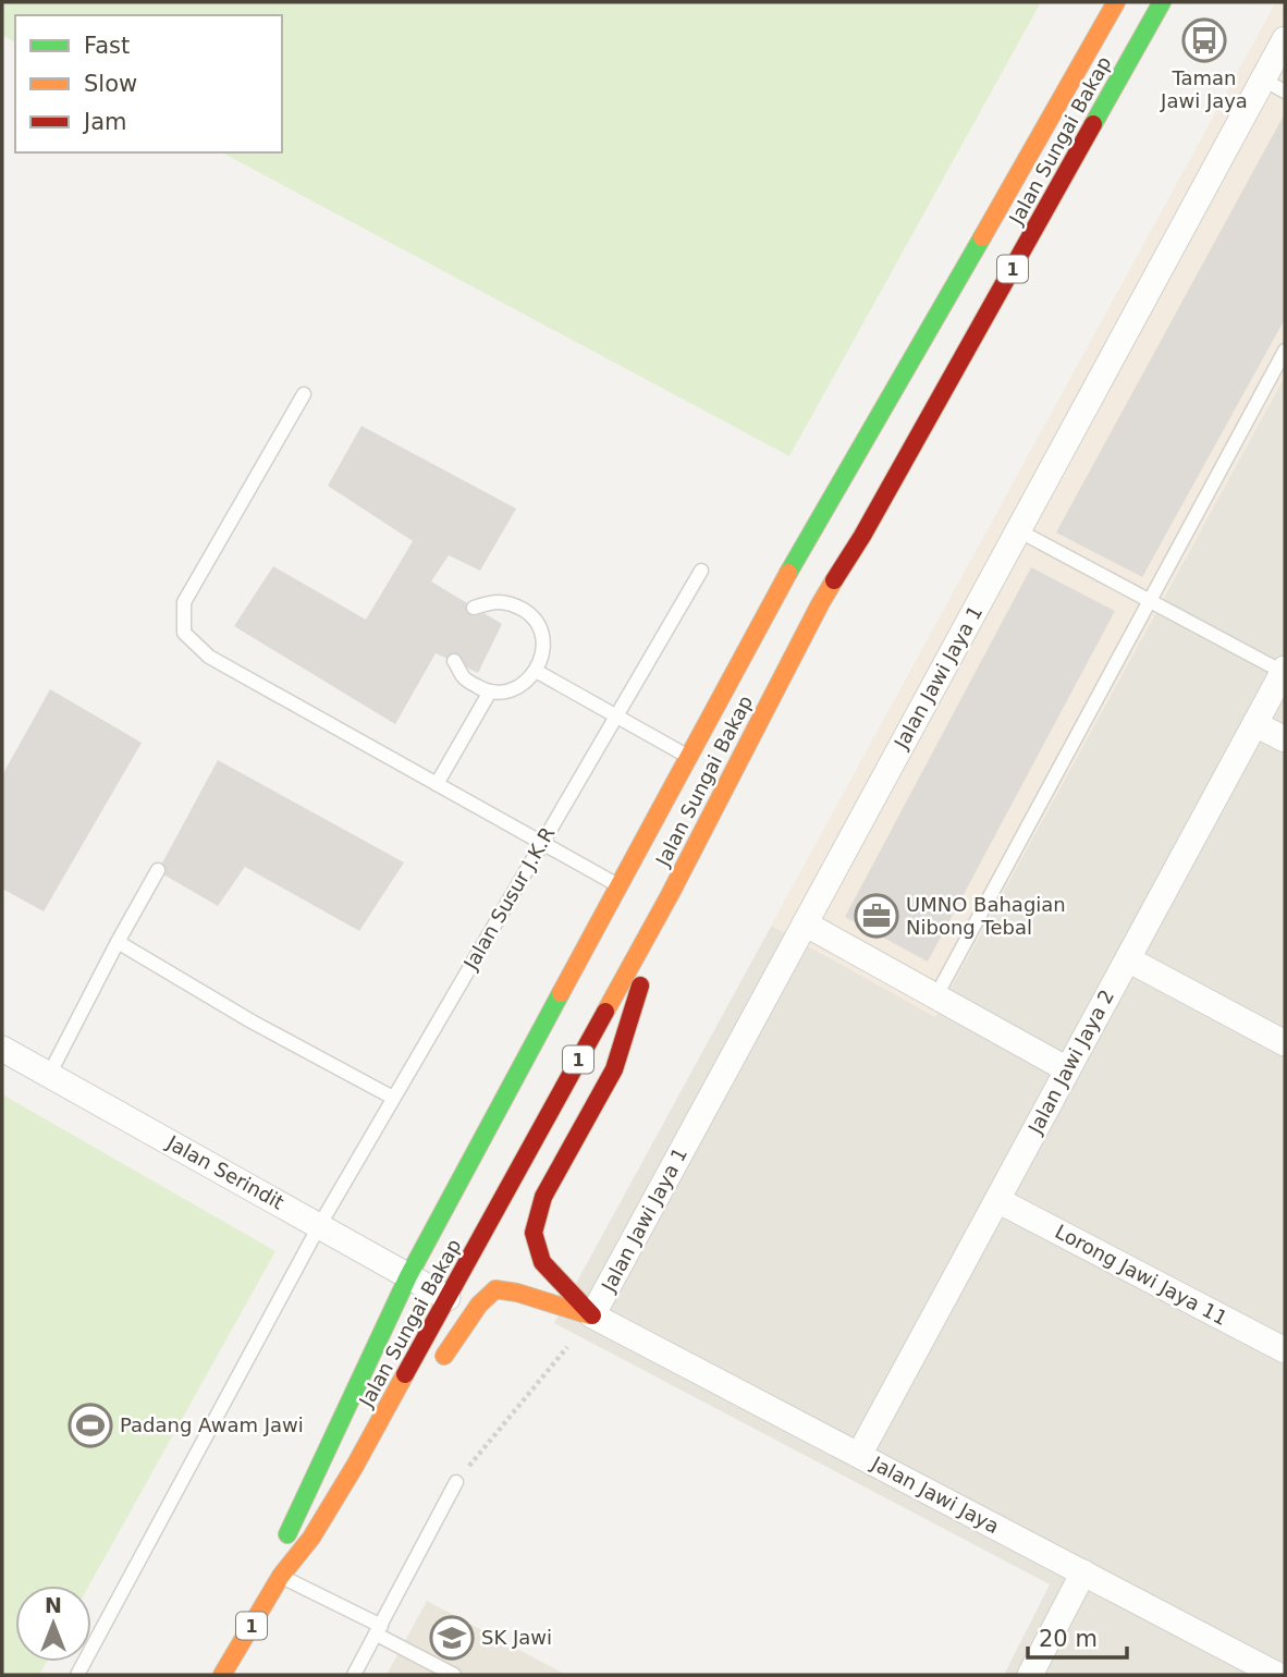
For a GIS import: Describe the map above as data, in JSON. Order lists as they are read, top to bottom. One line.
{"streets":{"highway":["Jalan Sungai Bakap","1"],"street":["Jalan Jawi Jaya 1","Jalan Jawi Jaya 2","Jalan Serindit","Lorong Jawi Jaya 11","Jalan Jawi Jaya"],"lane":["Jalan Susur J.K.R"]},"crossings":[["Jalan Sungai Bakap","Jalan Serindit"],["Jalan Jawi Jaya 1","Jalan Jawi Jaya"],["Jalan Susur J.K.R","Jalan Serindit"],["Jalan Jawi Jaya 2","Lorong Jawi Jaya 11"],["Jalan Jawi Jaya 2","Jalan Jawi Jaya"]],"places":{"bus stop":["Taman Jawi Jaya"],"office":["UMNO Bahagian Nibong Tebal"],"sports":["Padang Awam Jawi"],"school or university":["SK Jawi"]},"legend":["Fast","Slow","Jam"],"scale_bar":"20 m","north":"top"}
